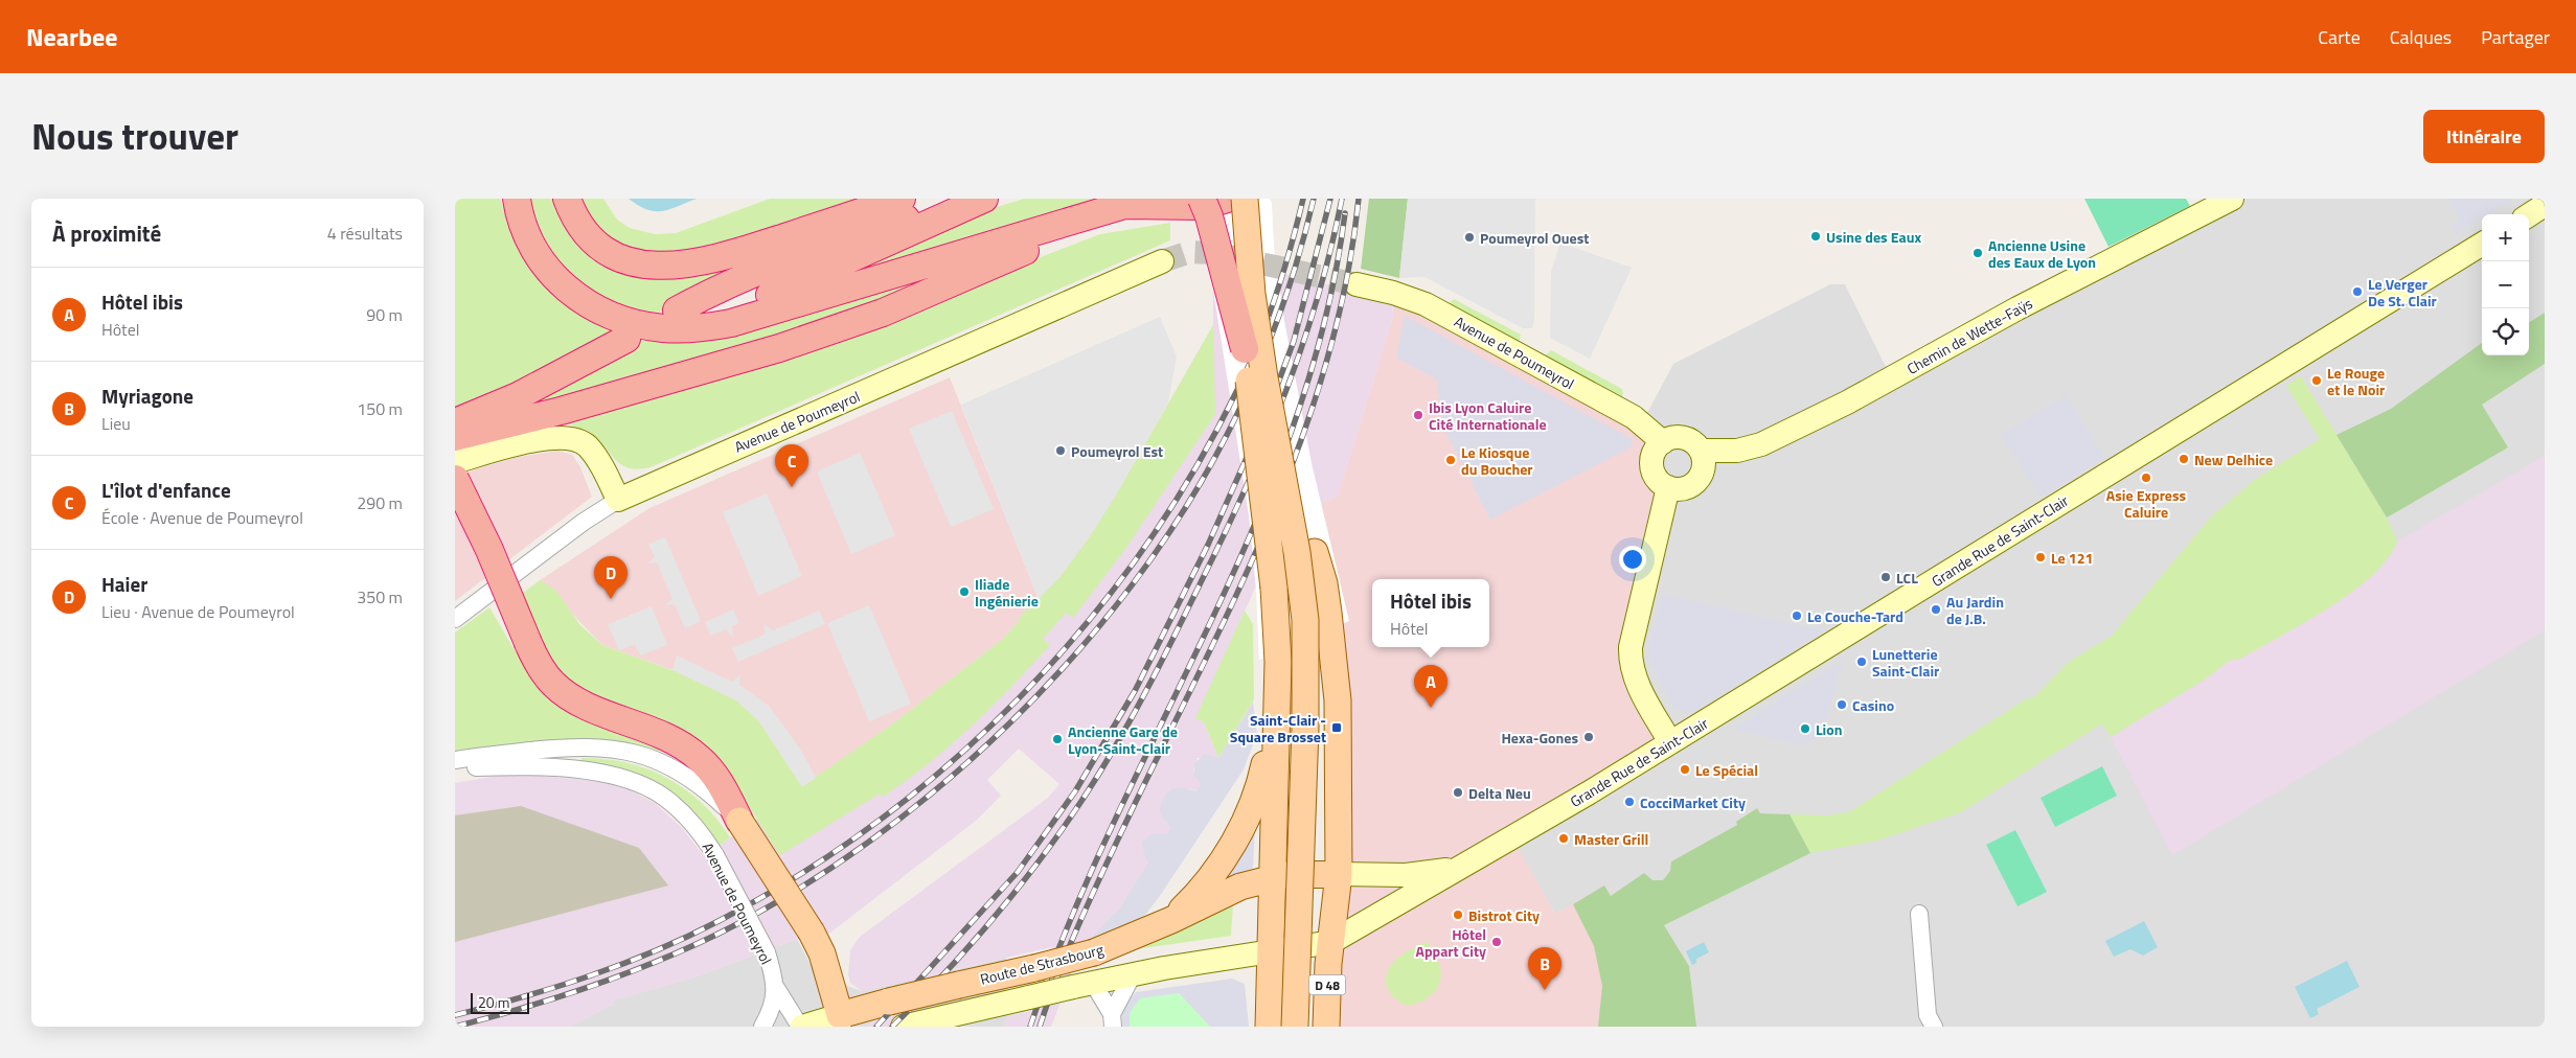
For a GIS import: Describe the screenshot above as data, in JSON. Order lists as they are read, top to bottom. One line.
{"streets":{"main road":["Chemin de Wette-Faÿs","Avenue de Poumeyrol","Grande Rue de Saint-Clair","Route de Strasbourg","D 48"]},"crossings":[["Chemin de Wette-Faÿs","Avenue de Poumeyrol"],["Avenue de Poumeyrol","Route de Strasbourg"],["Grande Rue de Saint-Clair","Route de Strasbourg"],["Grande Rue de Saint-Clair","D 48"]],"places":{"other":["Usine des Eaux","Poumeyrol Ouest","Ancienne Usine des Eaux de Lyon","Le Verger De St. Clair","Le Rouge et le Noir","Ibis Lyon Caluire Cité Internationale","Poumeyrol Est","New Delhice","Le Kiosque du Boucher","Asie Express Caluire","Le 121","LCL","Iliade Ingénierie","Au Jardin de J.B.","Le Couche-Tard","Lunetterie Saint-Clair","Casino","Lion","Hexa-Gones","Ancienne Gare de Lyon-Saint-Clair","Le Spécial","Delta Neu","CocciMarket City","Master Grill","Bistrot City","Hôtel Appart City"],"transit":["Saint-Clair - Square Brosset"]},"scale_bar":"20 m","page":{"header":"Nearbee","nav":["Carte","Calques","Partager"],"title":"Nous trouver","buttons":"Itinéraire","heading":["À proximité","4 résultats"],"map_buttons":["+","−"],"list":[{"mark":"A","name":"Hôtel ibis","note":"Hôtel","value":"90 m"},{"mark":"B","name":"Myriagone","note":"Lieu","value":"150 m"},{"mark":"C","name":"L'îlot d'enfance","note":"École · Avenue de Poumeyrol","value":"290 m"},{"mark":"D","name":"Haier","note":"Lieu · Avenue de Poumeyrol","value":"350 m"}],"pins":["C","D","A","B"],"popup":["Hôtel ibis","Hôtel"],"scale":"20 m"}}
